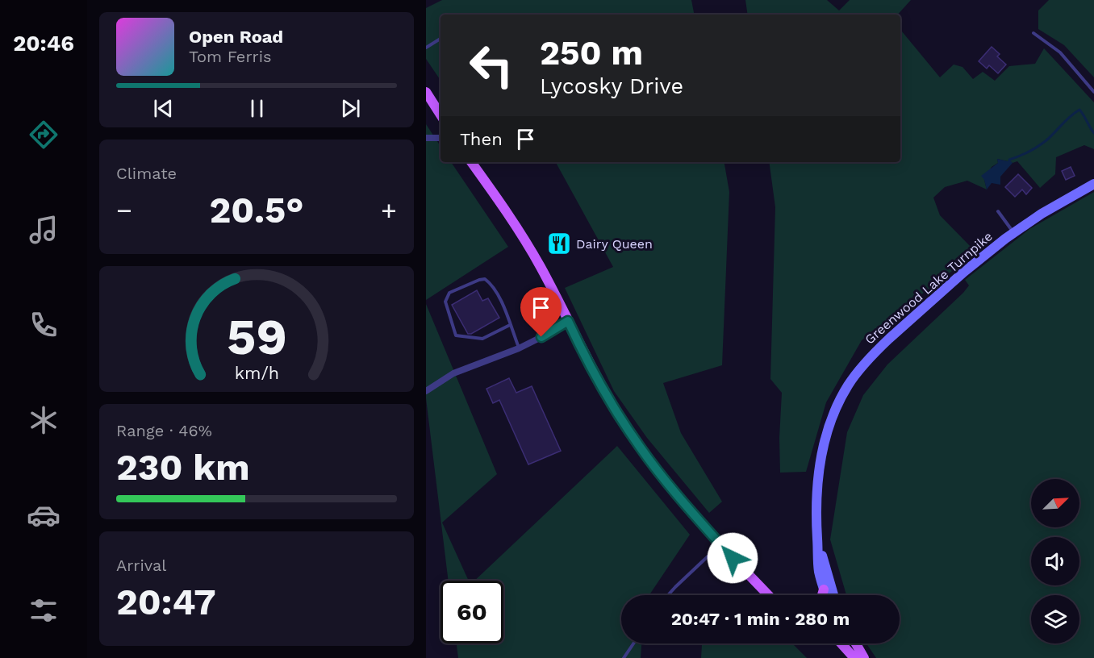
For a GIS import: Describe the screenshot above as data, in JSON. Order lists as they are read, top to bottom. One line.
{"streets":{"main road":["Greenwood Lake Turnpike"]},"places":{"restaurant":["Dairy Queen"]},"north":"top right","page":{"tabs":"20:46","turn":["250 m","Lycosky Drive"],"song":["Open Road","Tom Ferris"],"then":"Then","tile":["Climate",["Range · 46%","230 km"],["Arrival","20:47"]],"heat":["−","20.5°","+"],"limit":"60","trip":"20:47 · 1 min · 280 m","gauge":["59","km/h"]}}
